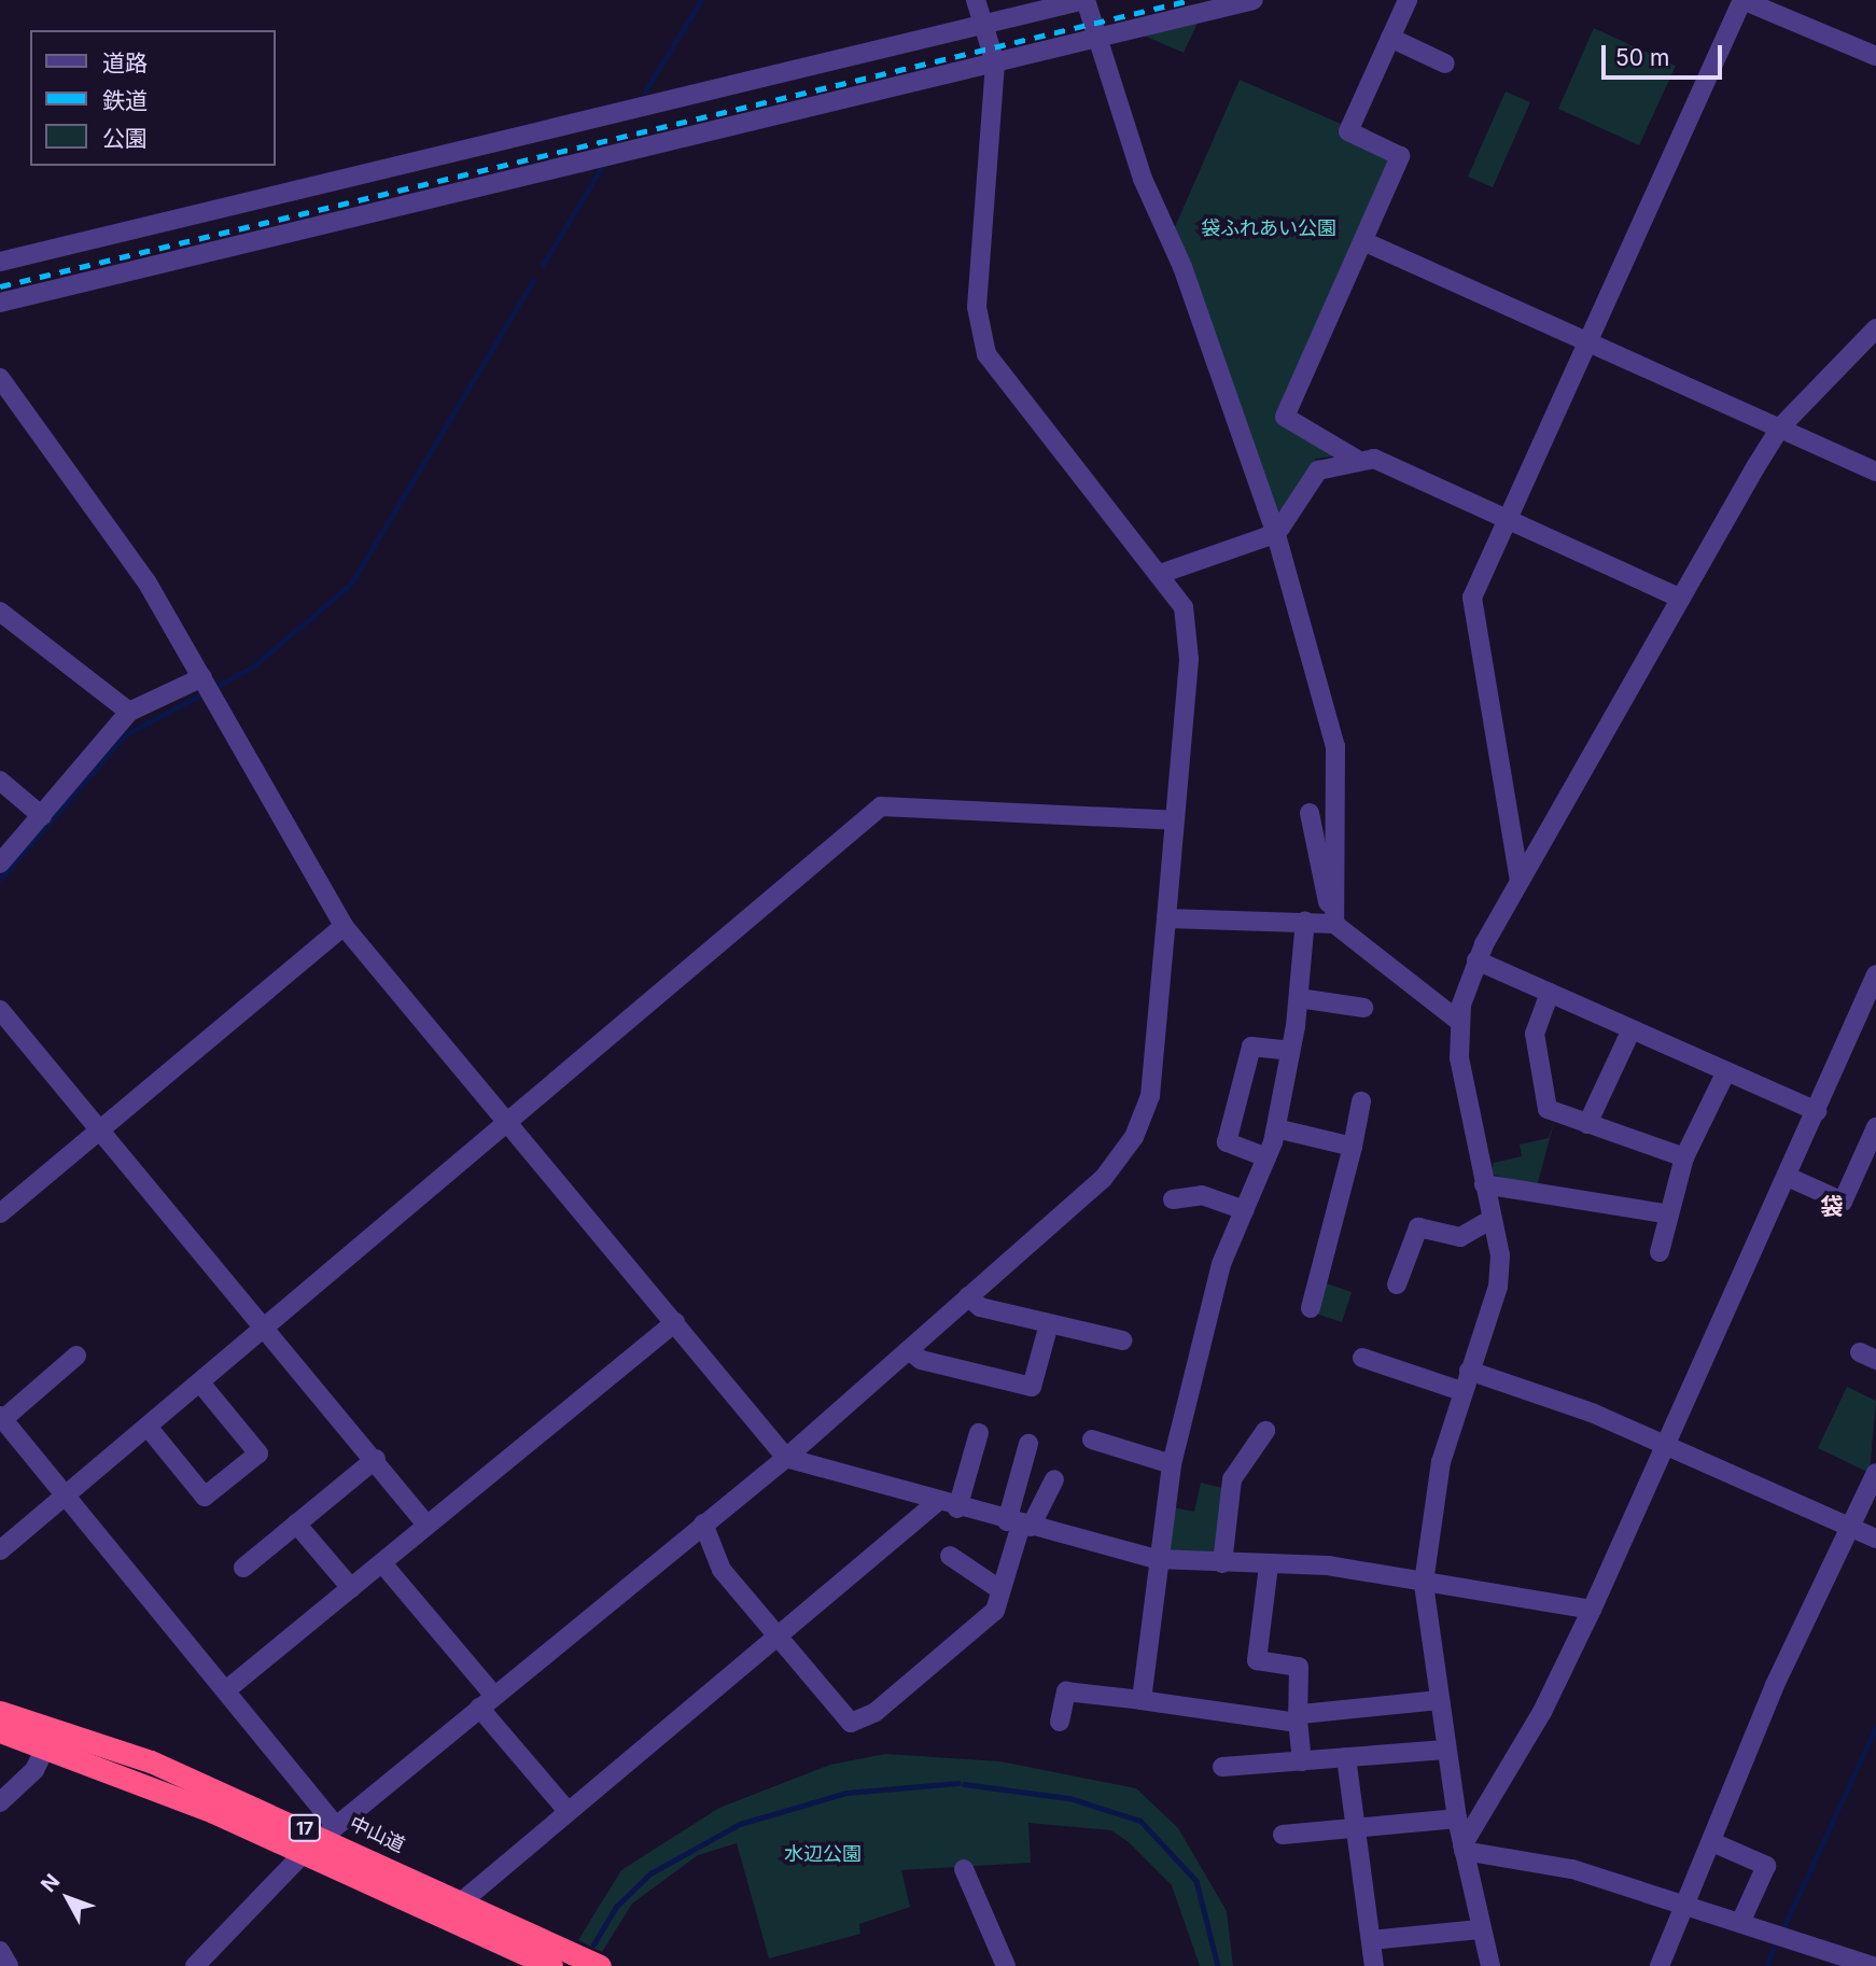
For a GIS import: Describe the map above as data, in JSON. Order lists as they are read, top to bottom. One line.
{"streets":{"highway":["17","中山道"]},"districts":["袋"],"parks":["袋ふれあい公園","水辺公園"],"legend":["道路","鉄道","公園"],"scale_bar":"50 m","north":"top left"}
